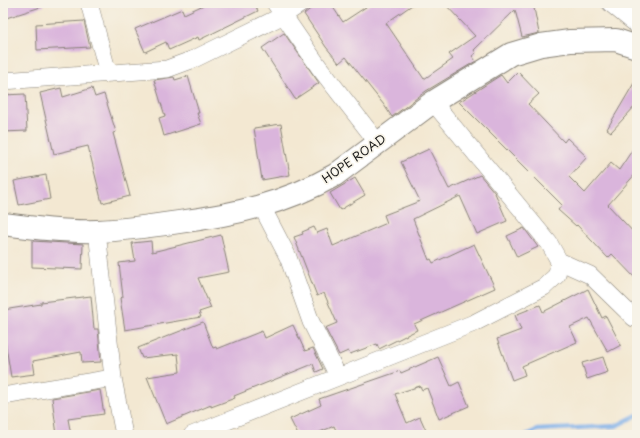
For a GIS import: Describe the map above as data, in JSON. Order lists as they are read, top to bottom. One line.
{"streets":{"street":["HOPE ROAD"]}}
